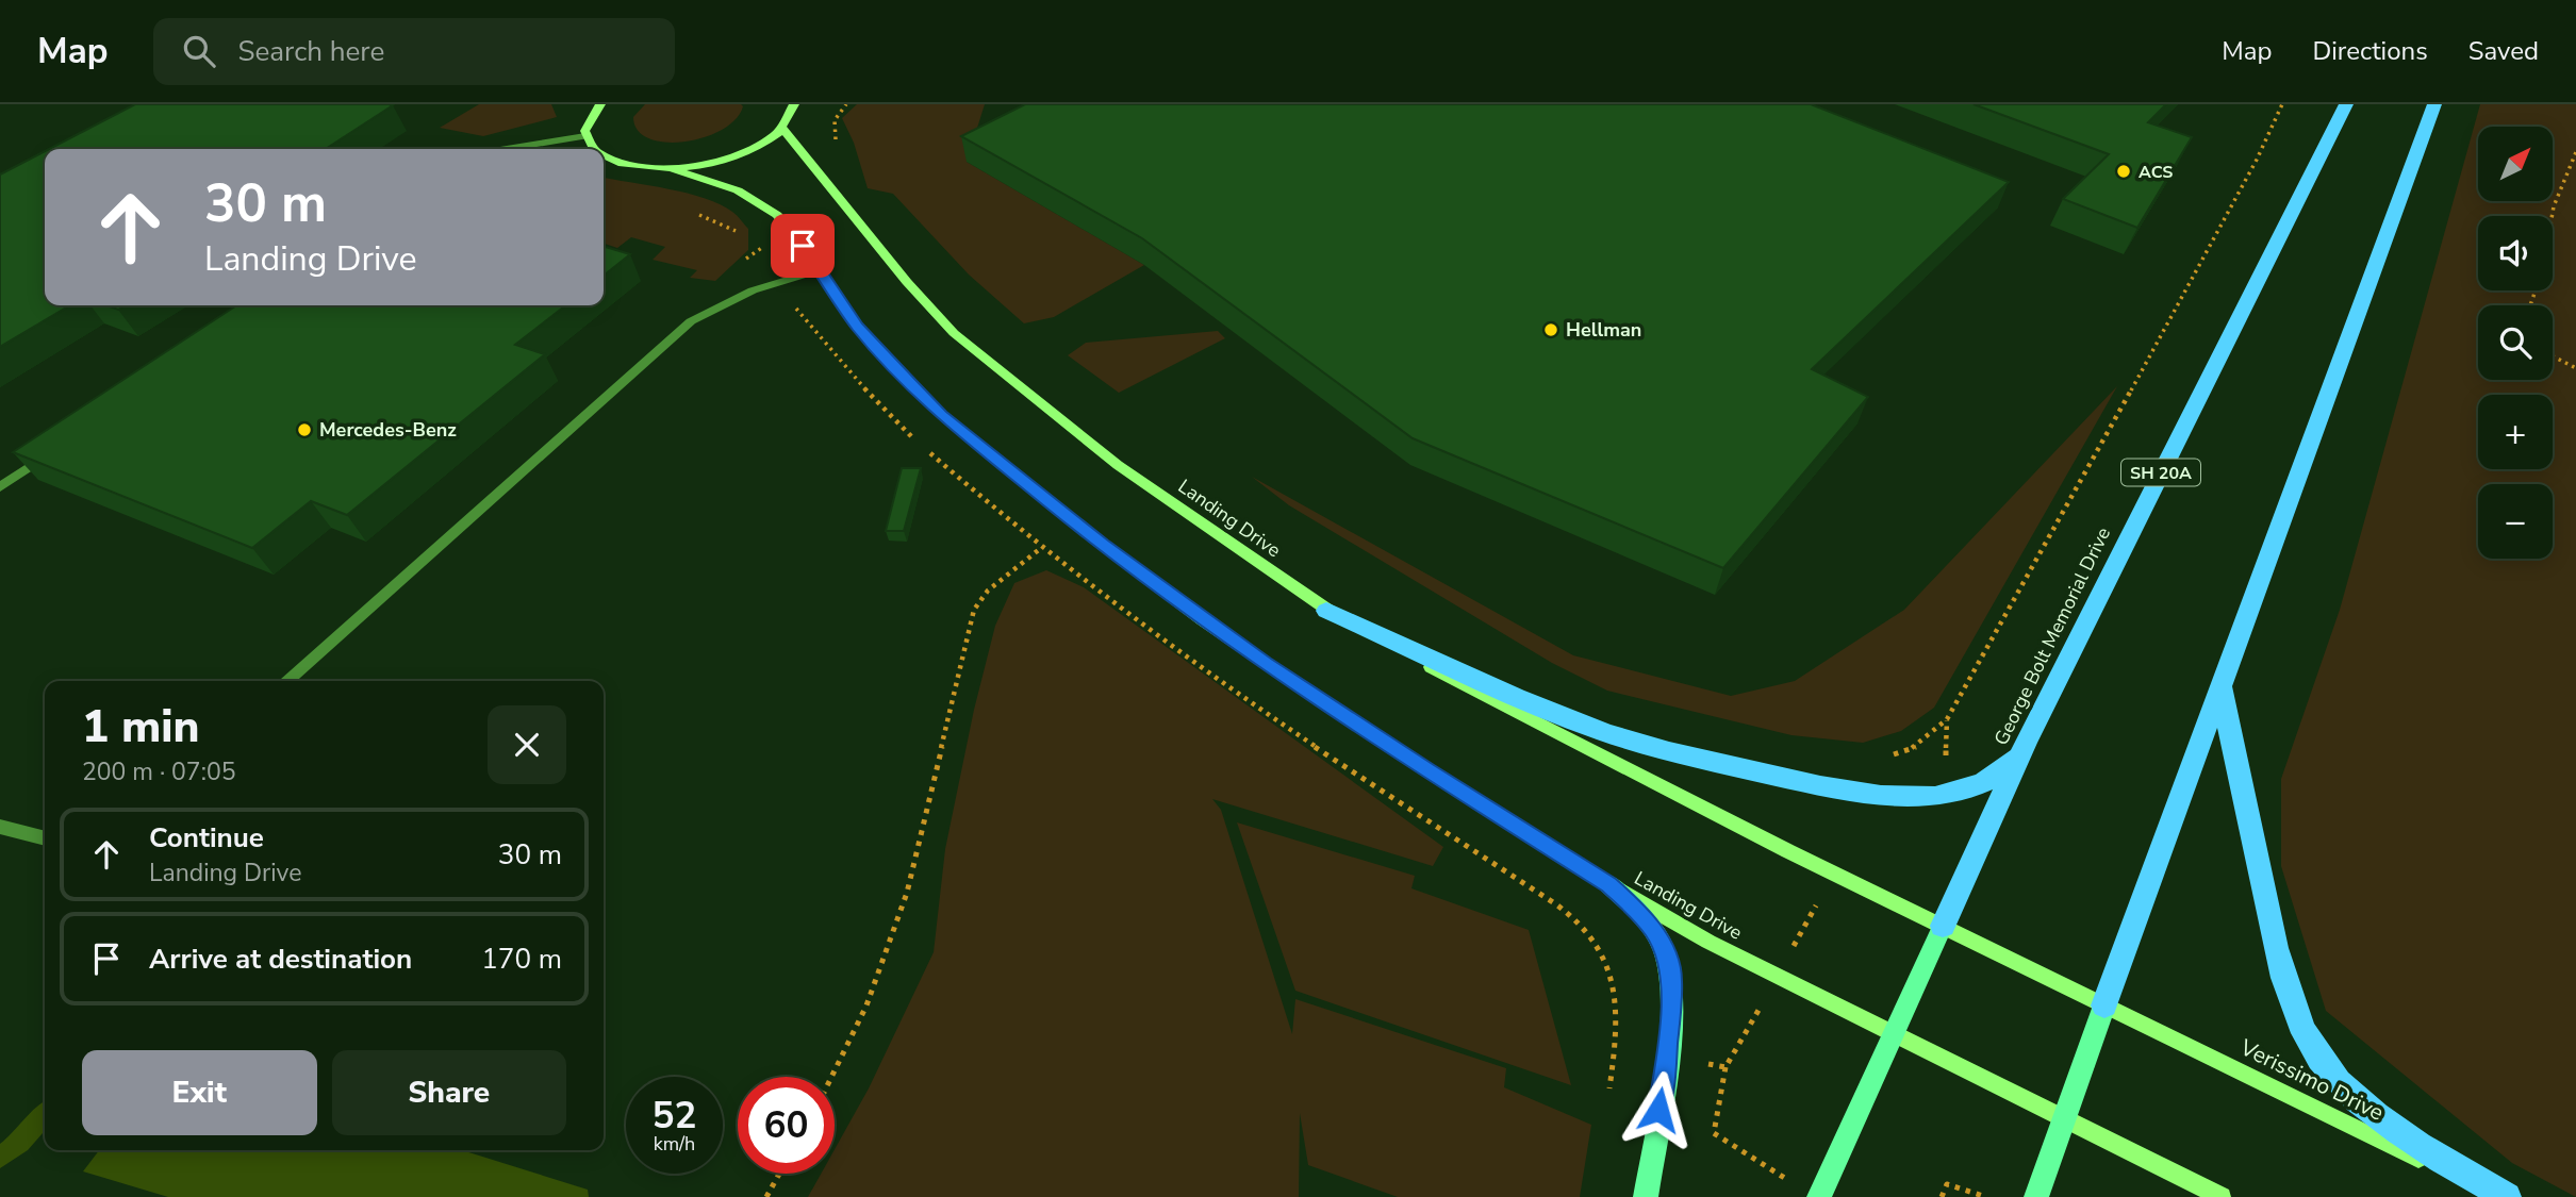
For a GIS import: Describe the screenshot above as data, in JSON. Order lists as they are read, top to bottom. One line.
{"streets":{"highway":["SH 20A","George Bolt Memorial Drive"],"street":["Landing Drive","Verissimo Drive"]},"crossings":[["Landing Drive","George Bolt Memorial Drive"],["Landing Drive","Verissimo Drive"],["George Bolt Memorial Drive","Verissimo Drive"]],"places":["ACS","Hellman","Mercedes-Benz"],"north":"top right","page":{"header":"Map","search":"Search here","nav":["Map","Directions","Saved"],"map_buttons":["+","−"],"turn":["30 m","Landing Drive"],"heading":["1 min","200 m · 07:05"],"list":[{"name":"Continue","note":"Landing Drive","value":"30 m"},{"name":"Arrive at destination","value":"170 m"}],"buttons":["Exit","Share"],"speed":"52 km/h","limit":"60"}}
